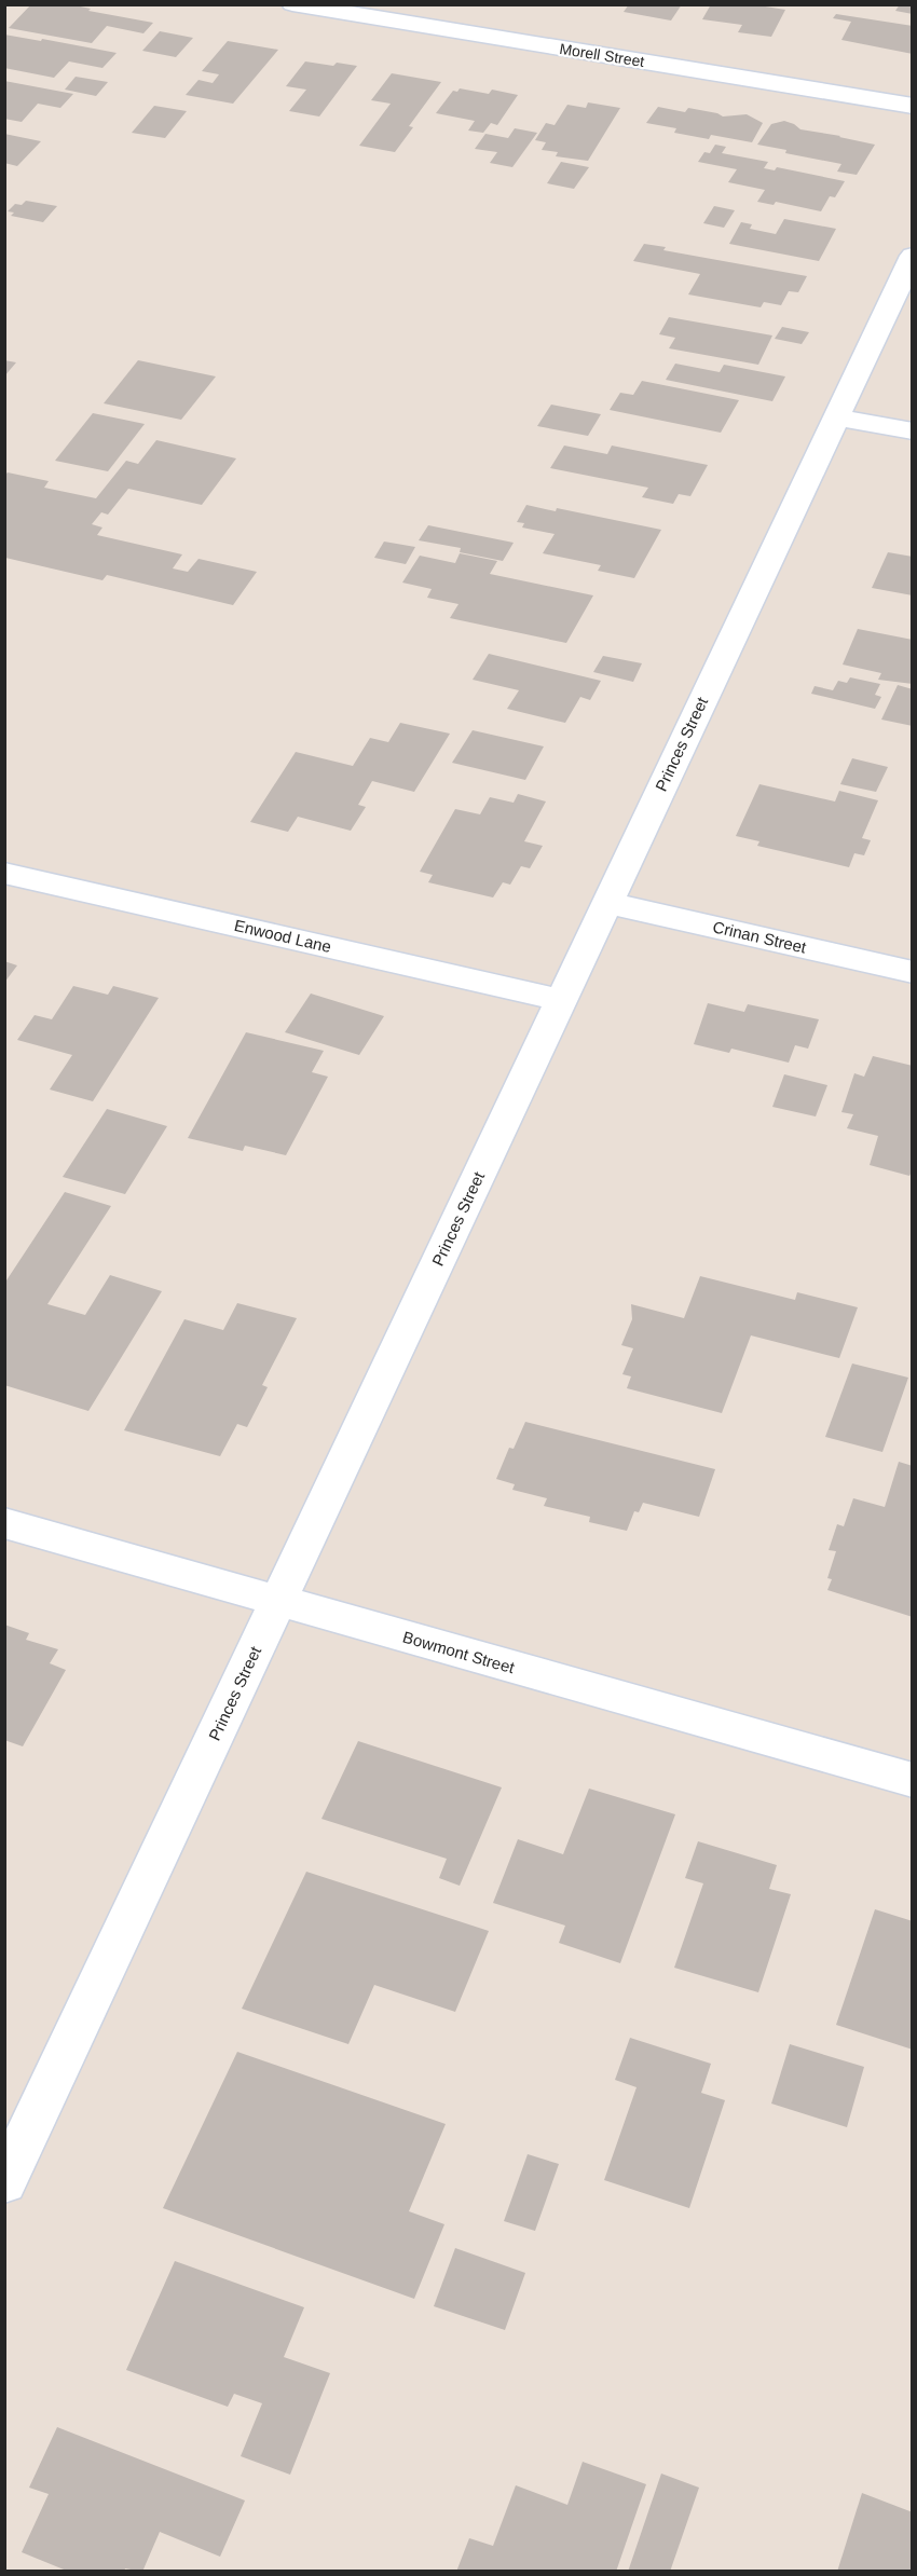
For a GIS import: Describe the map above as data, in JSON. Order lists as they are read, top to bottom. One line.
{"streets":{"street":["Morell Street","Princes Street","Enwood Lane","Crinan Street","Bowmont Street"]},"crossings":[["Princes Street","Enwood Lane"],["Princes Street","Crinan Street"],["Princes Street","Bowmont Street"]]}
